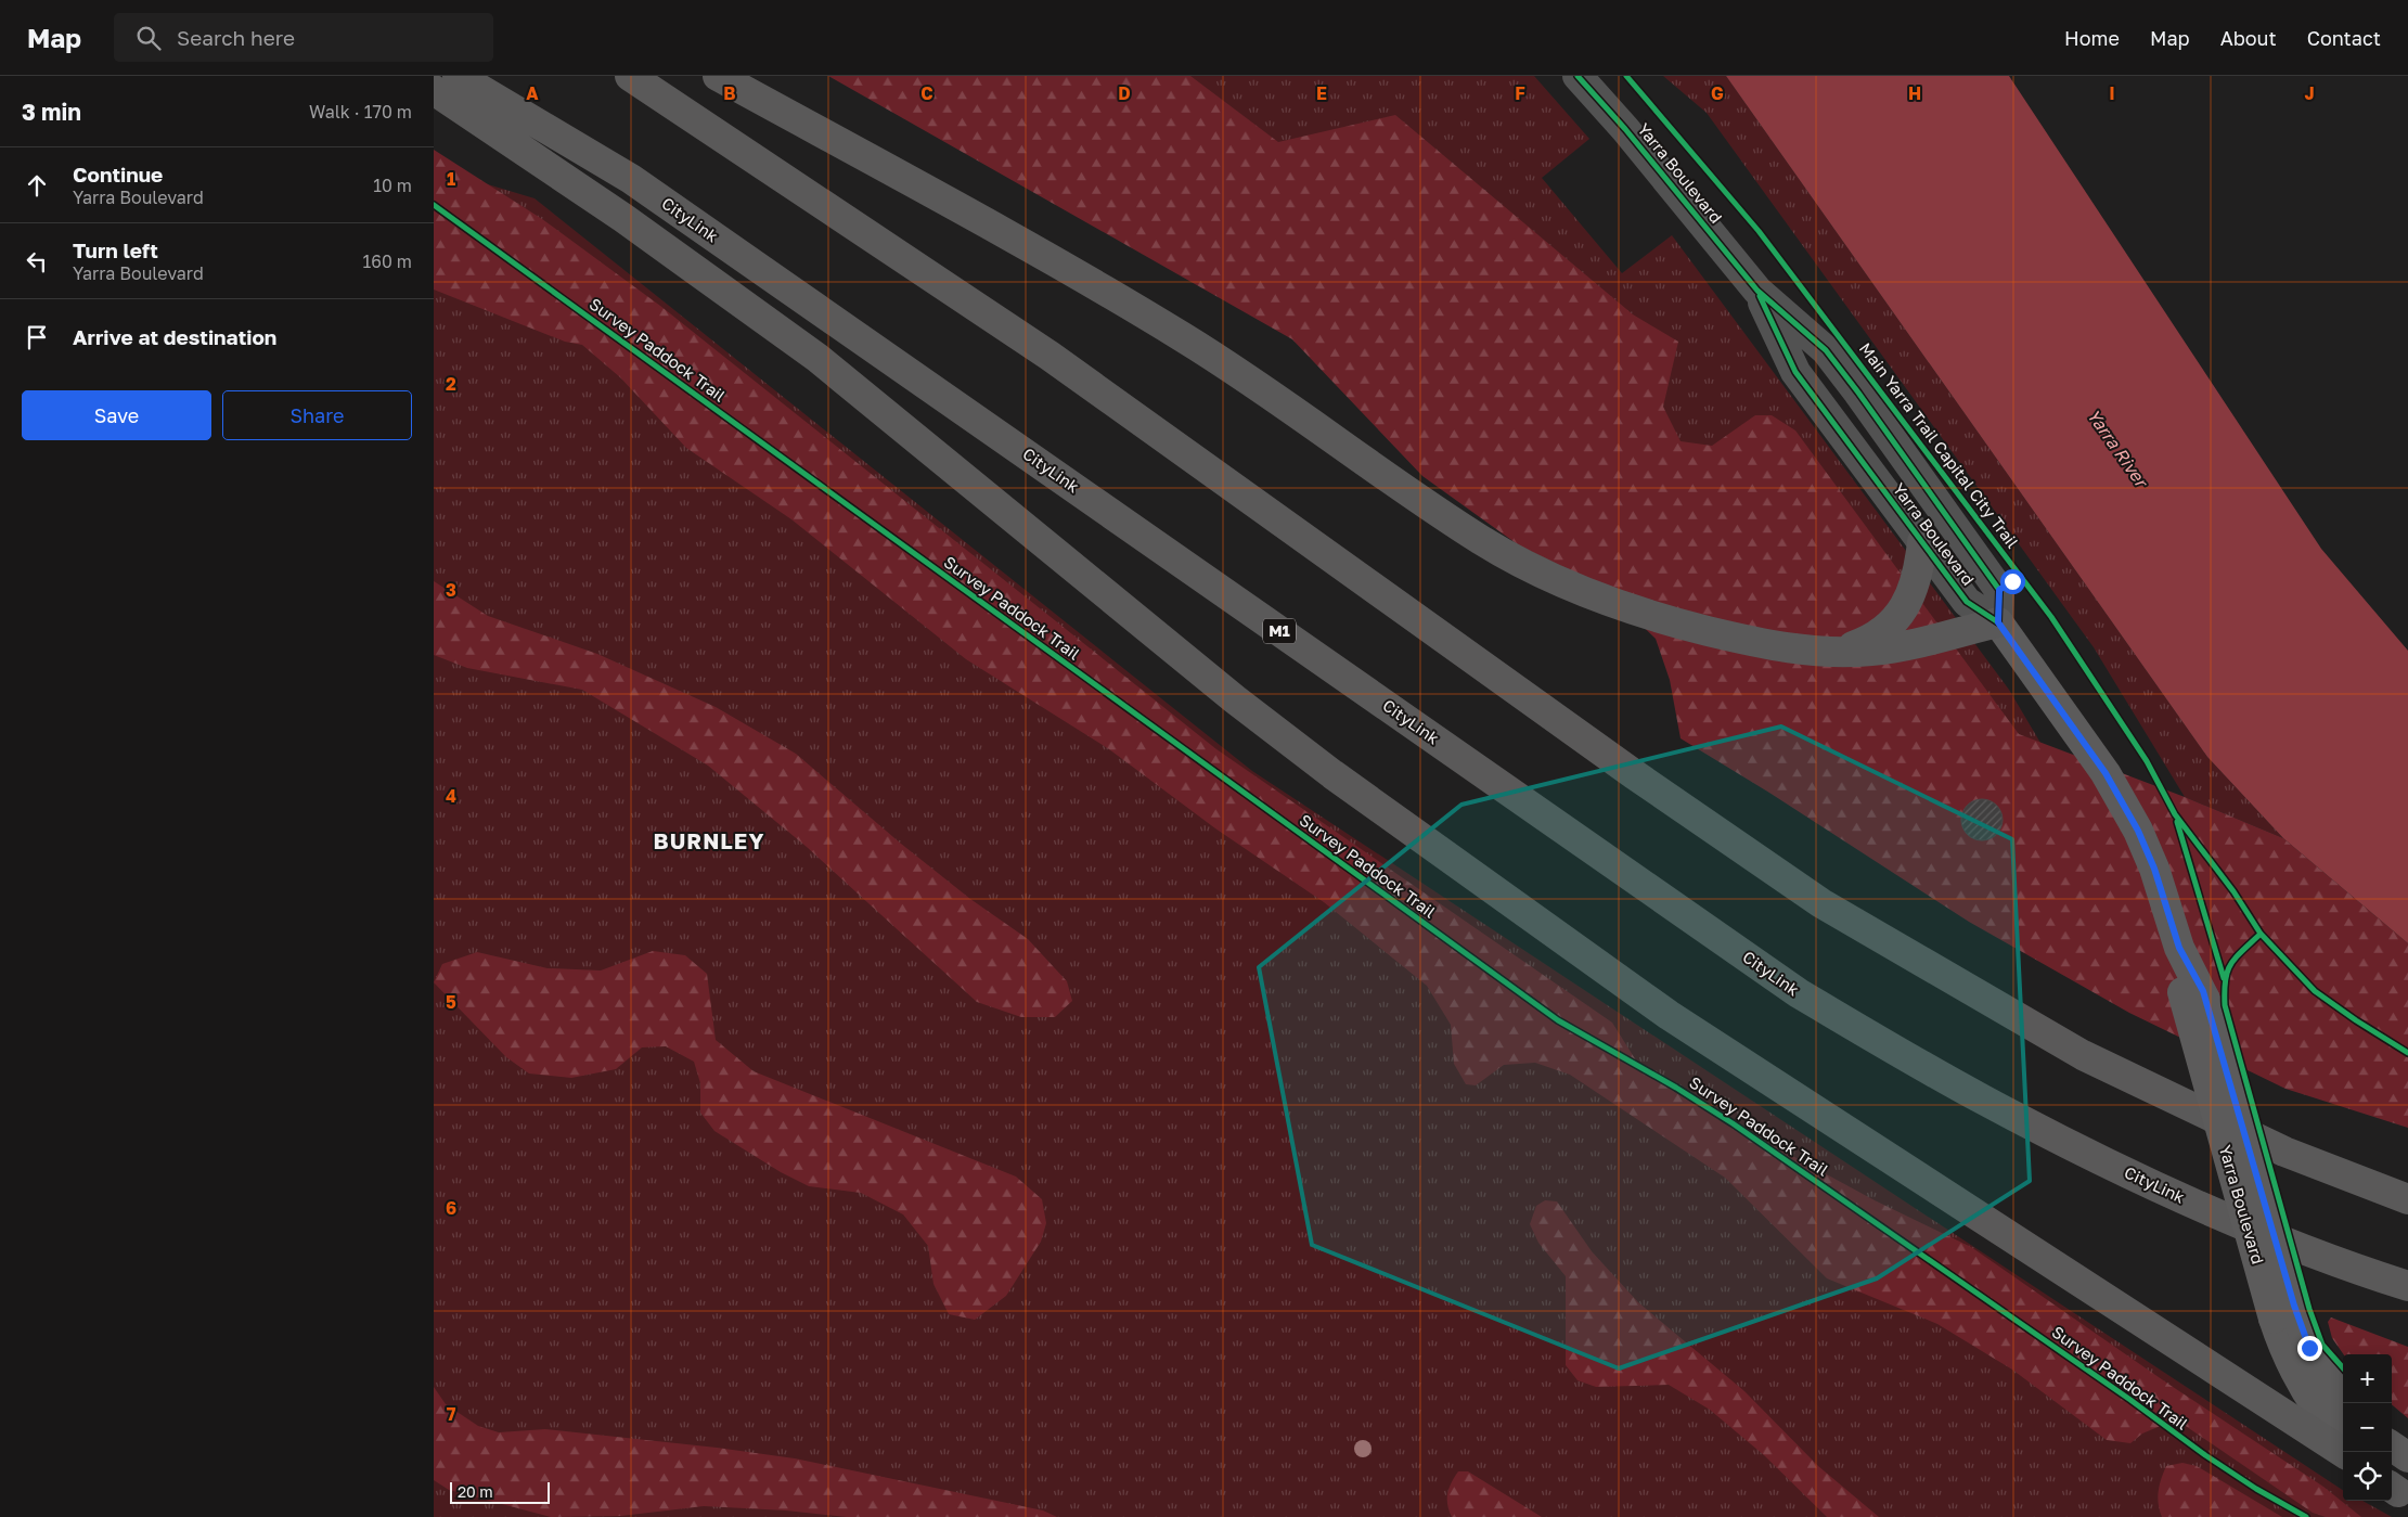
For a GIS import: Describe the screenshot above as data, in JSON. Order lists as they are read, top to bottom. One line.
{"streets":{"highway":["CityLink","M1"],"main road":["Yarra Boulevard"],"cycle path":["Survey Paddock Trail","Main Yarra Trail Capital City Trail"]},"districts":["BURNLEY"],"water":["Yarra River"],"scale_bar":"20 m","page":{"header":"Map","search":"Search here","nav":["Home","Map","About","Contact"],"heading":["3 min","Walk · 170 m"],"list":[["Continue","Yarra Boulevard","10 m"],["Turn left","Yarra Boulevard","160 m"],"Arrive at destination"],"buttons":["Save","Share"],"map_buttons":["+","−"],"scale":"20 m"},"grid":{"columns":["A","B","C","D","E","F","G","H","I","J"],"rows":["1","2","3","4","5","6","7"]}}
